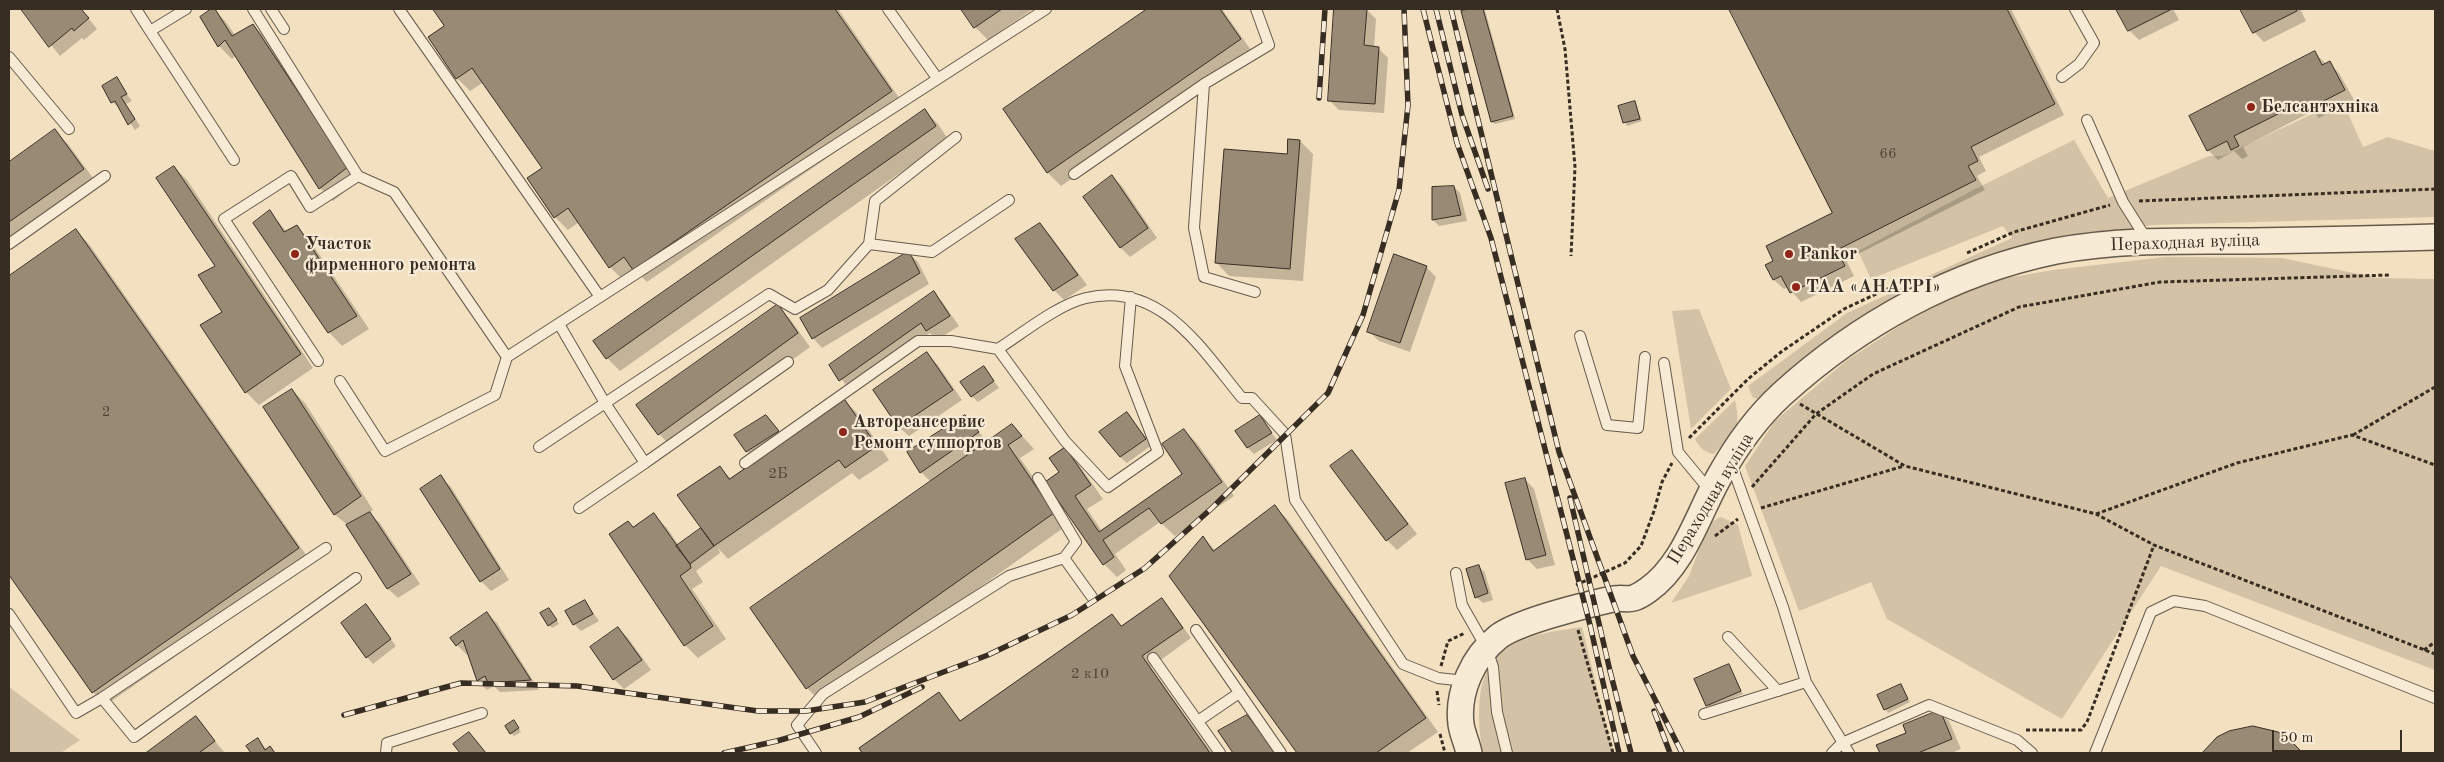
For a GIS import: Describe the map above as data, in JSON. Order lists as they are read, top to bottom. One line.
{"streets":{"street":["Пераходная вуліца"]},"places":["Белсантэхніка","Участок фирменного ремонта","Pankor","ТАА «АНАТРI»","Автореансервис Ремонт суппортов"],"house_numbers":["66","2","2Б","2 к10"],"scale_bar":"50 m"}
